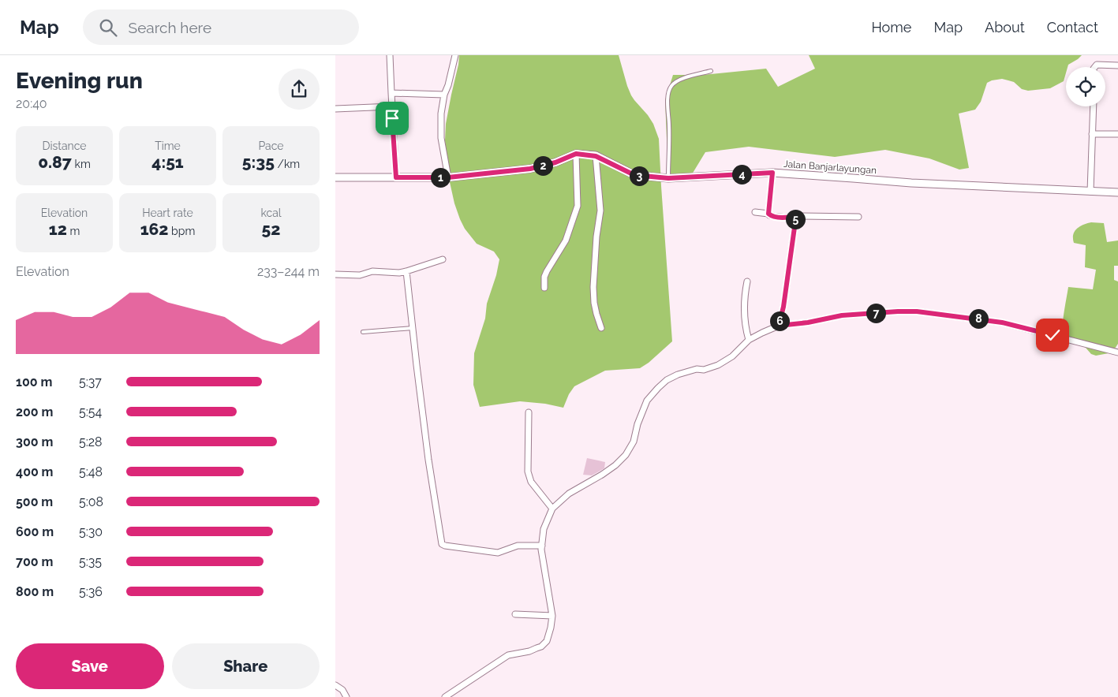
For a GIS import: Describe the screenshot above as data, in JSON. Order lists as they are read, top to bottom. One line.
{"streets":{"street":["Jalan Banjarlayungan"]},"page":{"header":"Map","search":"Search here","nav":["Home","Map","About","Contact"],"heading":["Evening run","20:40"],"stats":[["Distance","0.87 km"],["Time","4:51"],["Pace","5:35 /km"],["Elevation","12 m"],["Heart rate","162 bpm"],["kcal","52"]],"pins":["2","4","3","1","5","7","8","6"],"chart":["Elevation","233–244 m"],"list":[{"name":"100 m","note":"5:37"},{"name":"200 m","note":"5:54"},{"name":"300 m","note":"5:28"},{"name":"400 m","note":"5:48"},{"name":"500 m","note":"5:08"},{"name":"600 m","note":"5:30"},{"name":"700 m","note":"5:35"},{"name":"800 m","note":"5:36"}],"buttons":["Save","Share"]}}
